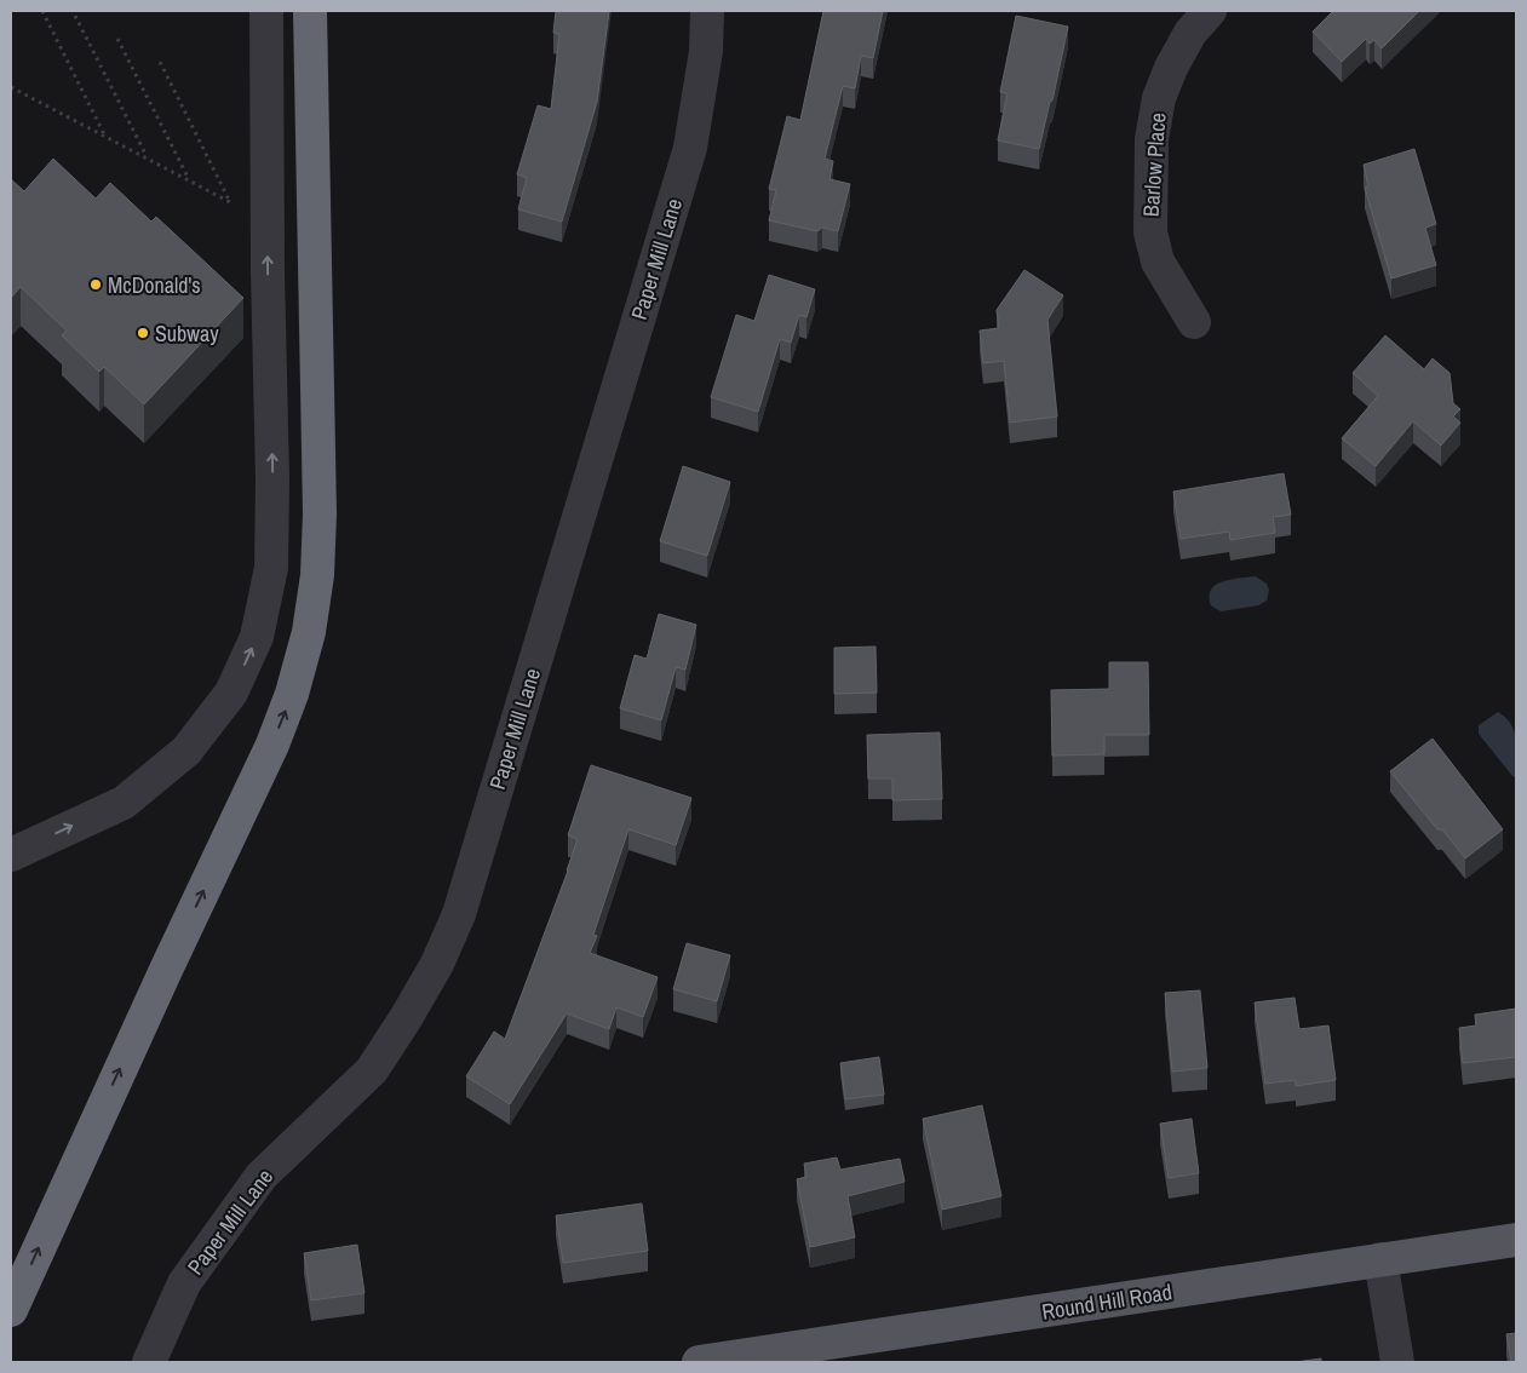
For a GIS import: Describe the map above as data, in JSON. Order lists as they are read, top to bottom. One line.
{"streets":{"main road":["Round Hill Road"],"street":["Barlow Place","Paper Mill Lane"]},"places":["McDonald's","Subway"]}
